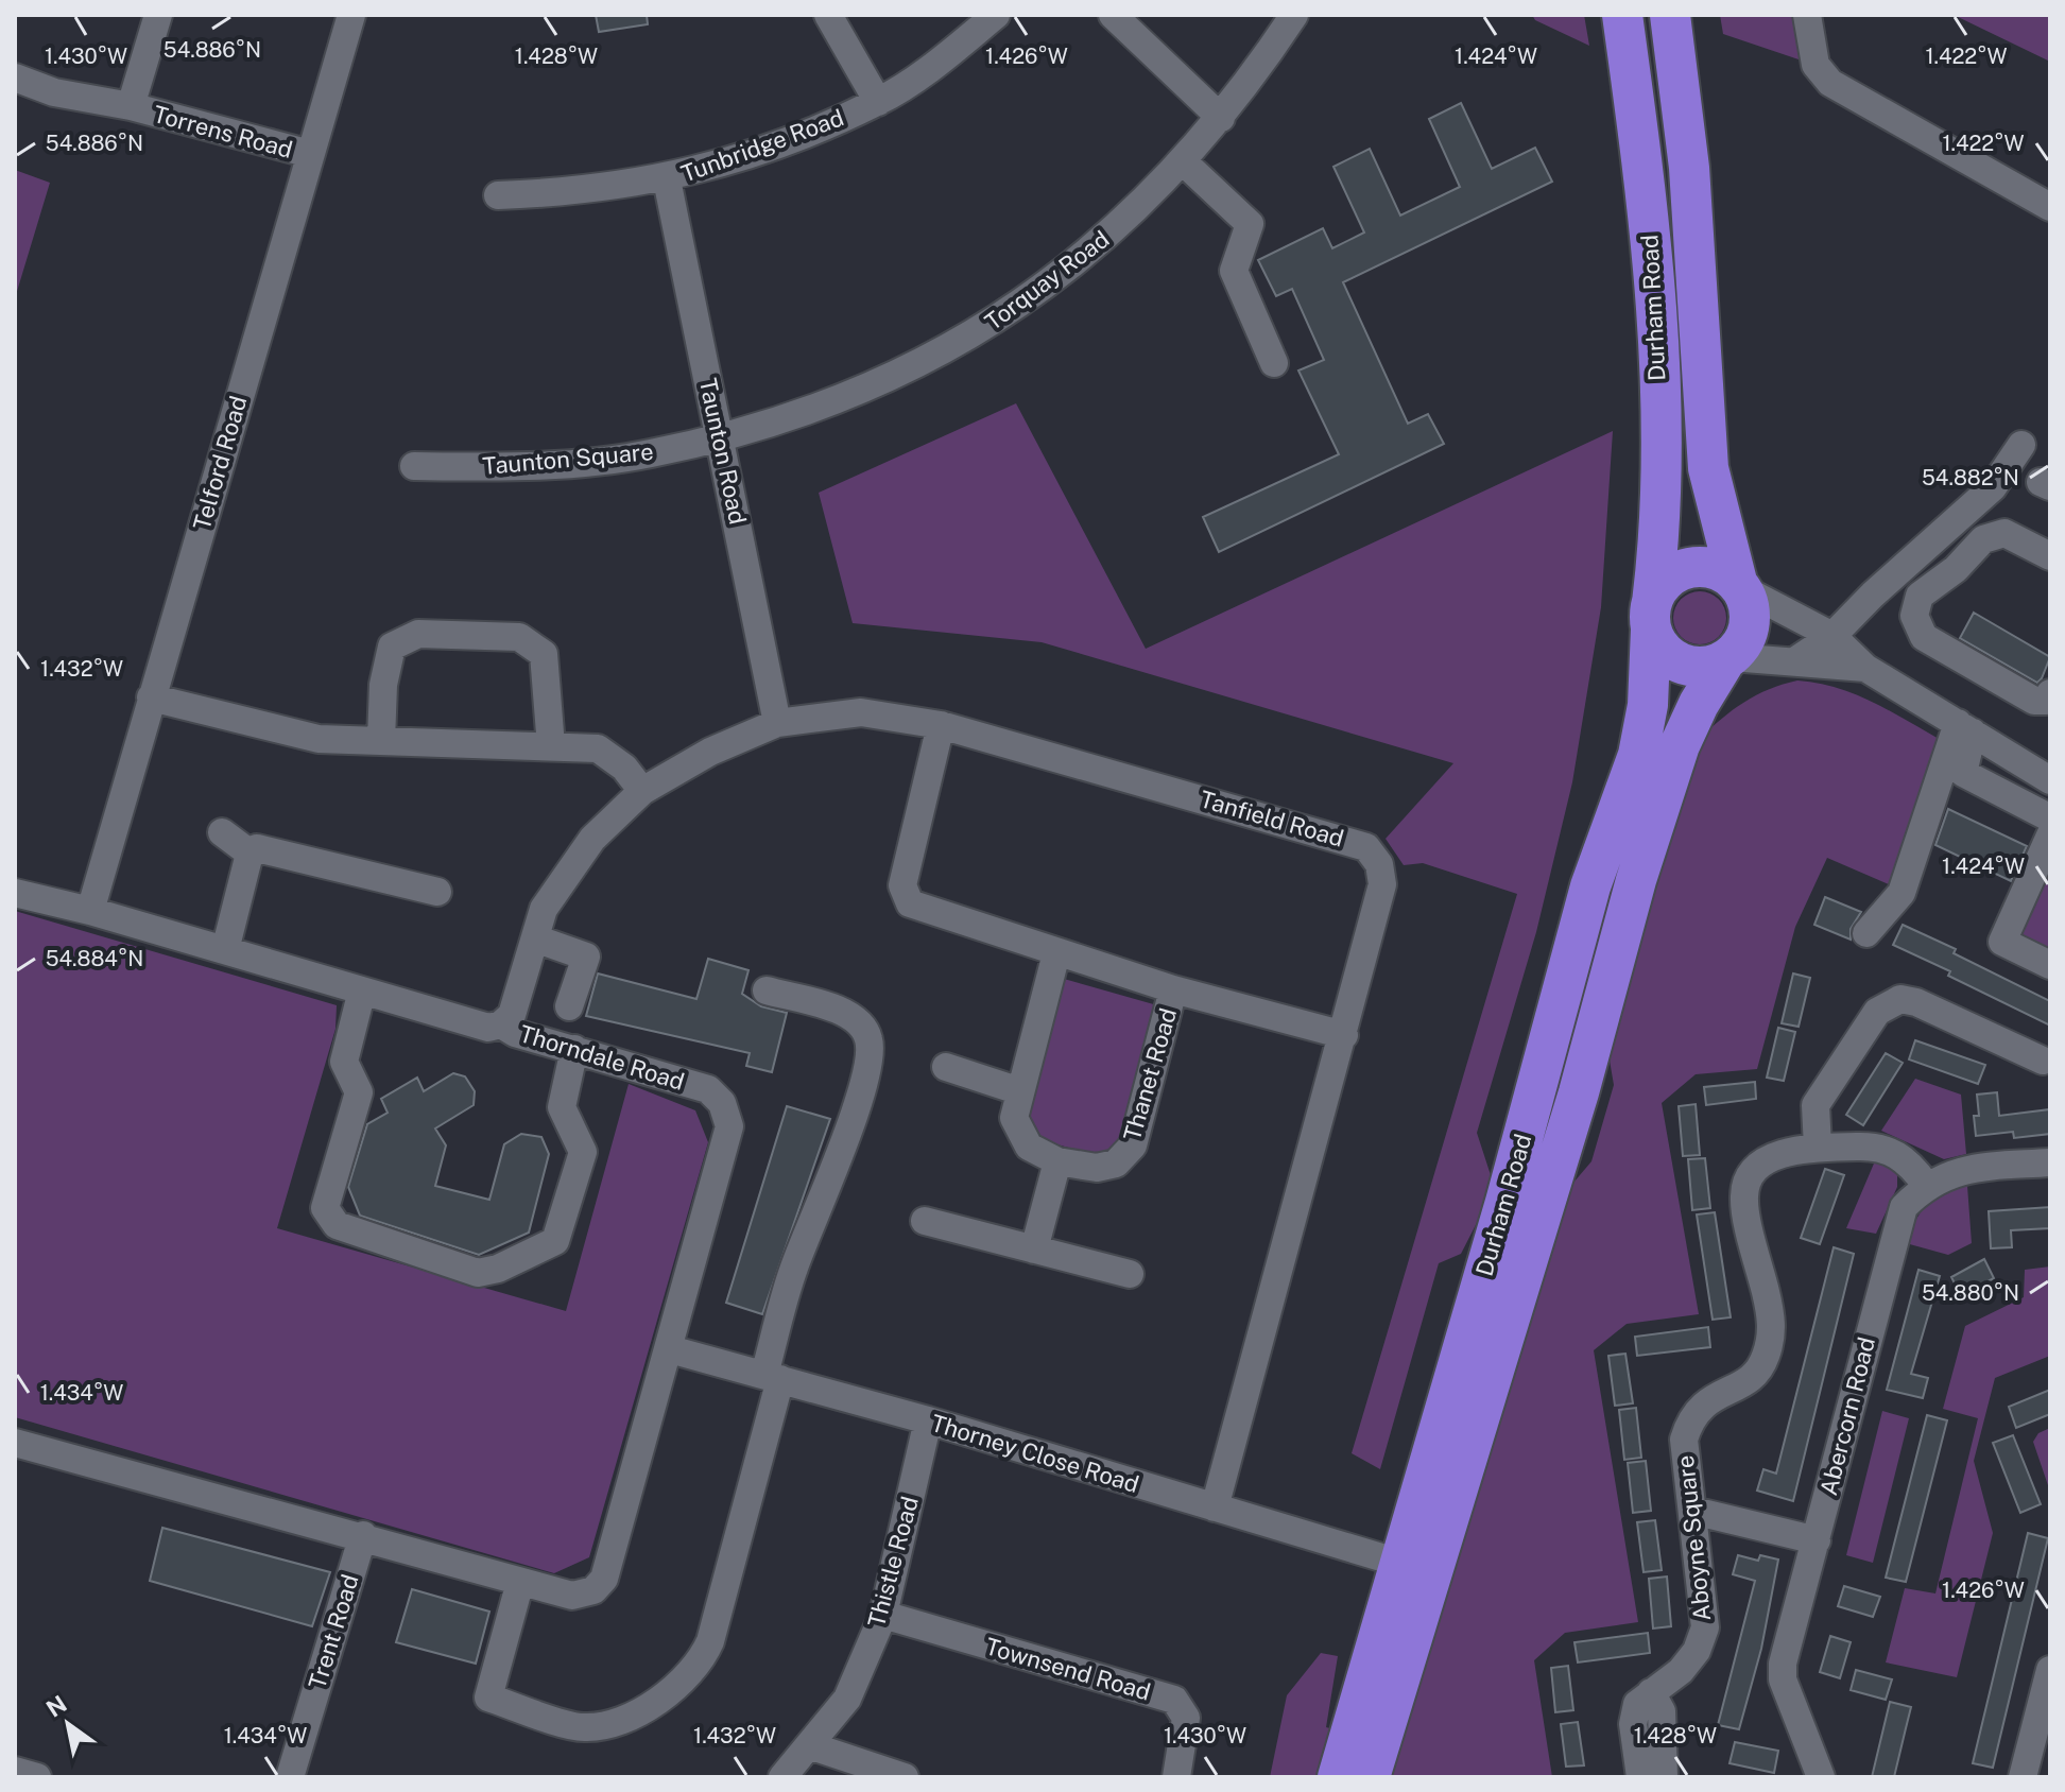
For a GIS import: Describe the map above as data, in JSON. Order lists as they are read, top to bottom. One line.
{"streets":{"highway":["Durham Road"],"street":["Torrens Road","Tunbridge Road","Torquay Road","Taunton Road","Taunton Square","Telford Road","Tanfield Road","Thorndale Road","Thanet Road","Abercorn Road","Thorney Close Road","Aboyne Square","Thistle Road","Trent Road","Townsend Road"]},"crossings":[["Torrens Road","Telford Road"],["Tunbridge Road","Taunton Road"],["Torquay Road","Taunton Road"],["Torquay Road","Taunton Square"],["Durham Road","Thorney Close Road"],["Taunton Road","Taunton Square"],["Taunton Road","Tanfield Road"],["Telford Road","Thorndale Road"],["Tanfield Road","Thorndale Road"],["Tanfield Road","Thanet Road"],["Tanfield Road","Thorney Close Road"],["Thorndale Road","Thorney Close Road"],["Thorndale Road","Trent Road"],["Abercorn Road","Aboyne Square"],["Thorney Close Road","Thistle Road"],["Thistle Road","Townsend Road"]],"north":"top left","coordinates":["54.886°N","1.422°W","1.430°W","1.428°W","1.426°W","1.424°W","54.882°N","1.432°W","54.884°N","54.880°N","1.434°W"]}
